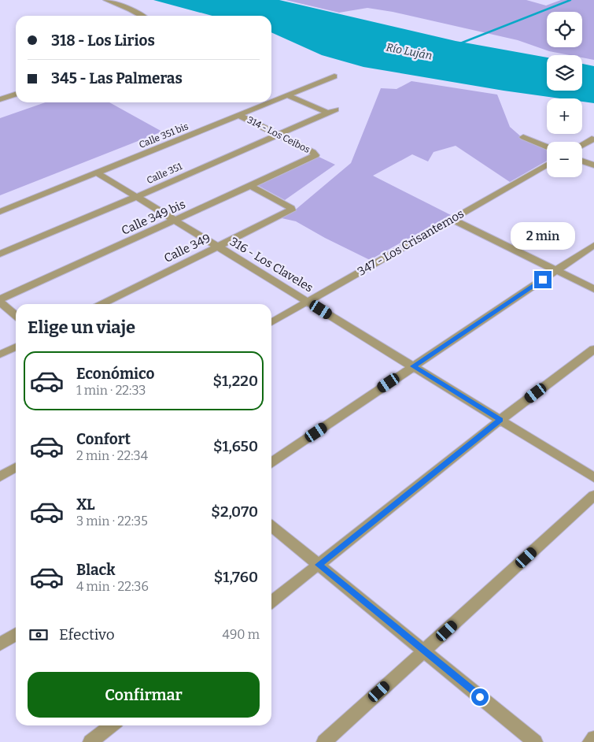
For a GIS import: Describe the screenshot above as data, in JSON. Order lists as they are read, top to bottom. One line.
{"streets":{"street":["314 - Los Ceibos","Calle 351 bis","Calle 351","Calle 349 bis","347 - Los Crisantemos","Calle 349","316 - Los Claveles"]},"crossings":[["314 - Los Ceibos","Calle 351 bis"],["314 - Los Ceibos","Calle 351"],["314 - Los Ceibos","Calle 349 bis"],["Calle 351 bis","Calle 351"],["Calle 351 bis","316 - Los Claveles"],["Calle 351","316 - Los Claveles"],["Calle 349 bis","Calle 349"],["Calle 349 bis","316 - Los Claveles"],["347 - Los Crisantemos","316 - Los Claveles"],["Calle 349","316 - Los Claveles"]],"water":["Río Luján"],"page":{"map_buttons":["+","−"],"banner":["318 - Los Lirios","345 - Las Palmeras"],"bubble":"2 min","heading":"Elige un viaje","list":[{"name":"Económico","note":"1 min · 22:33","value":"$1,220"},{"name":"Confort","note":"2 min · 22:34","value":"$1,650"},{"name":"XL","note":"3 min · 22:35","value":"$2,070"},{"name":"Black","note":"4 min · 22:36","value":"$1,760"}],"pay":["Efectivo","490 m"],"buttons":"Confirmar"}}
